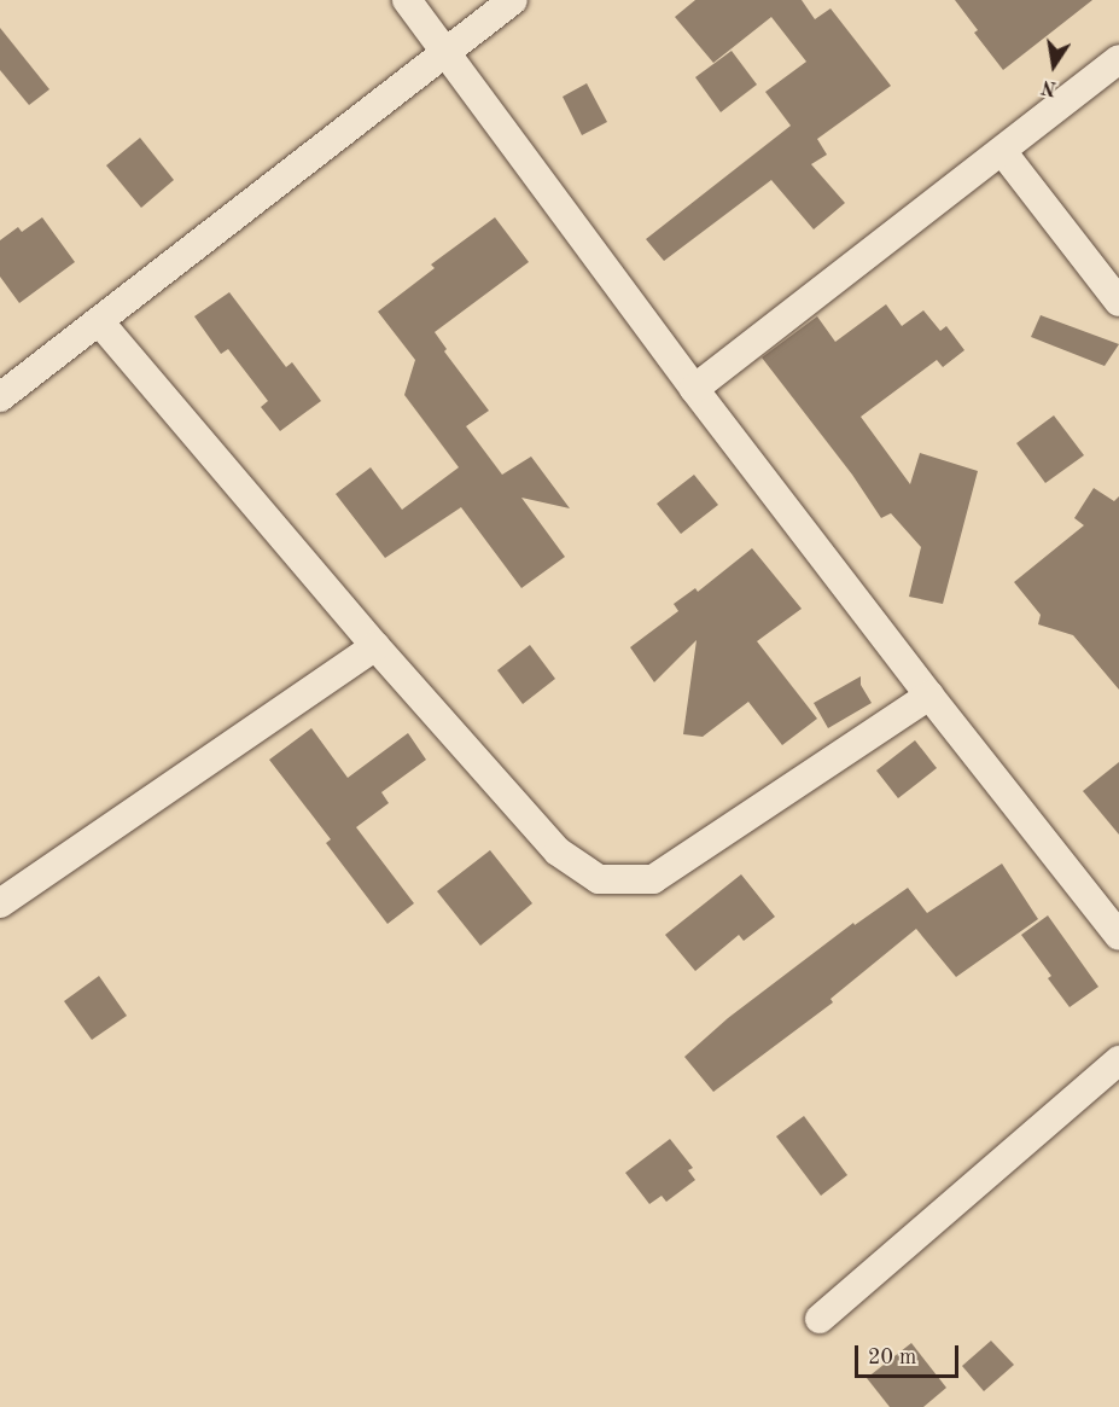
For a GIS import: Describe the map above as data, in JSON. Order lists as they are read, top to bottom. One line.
{"scale_bar":"20 m","north":"bottom"}
